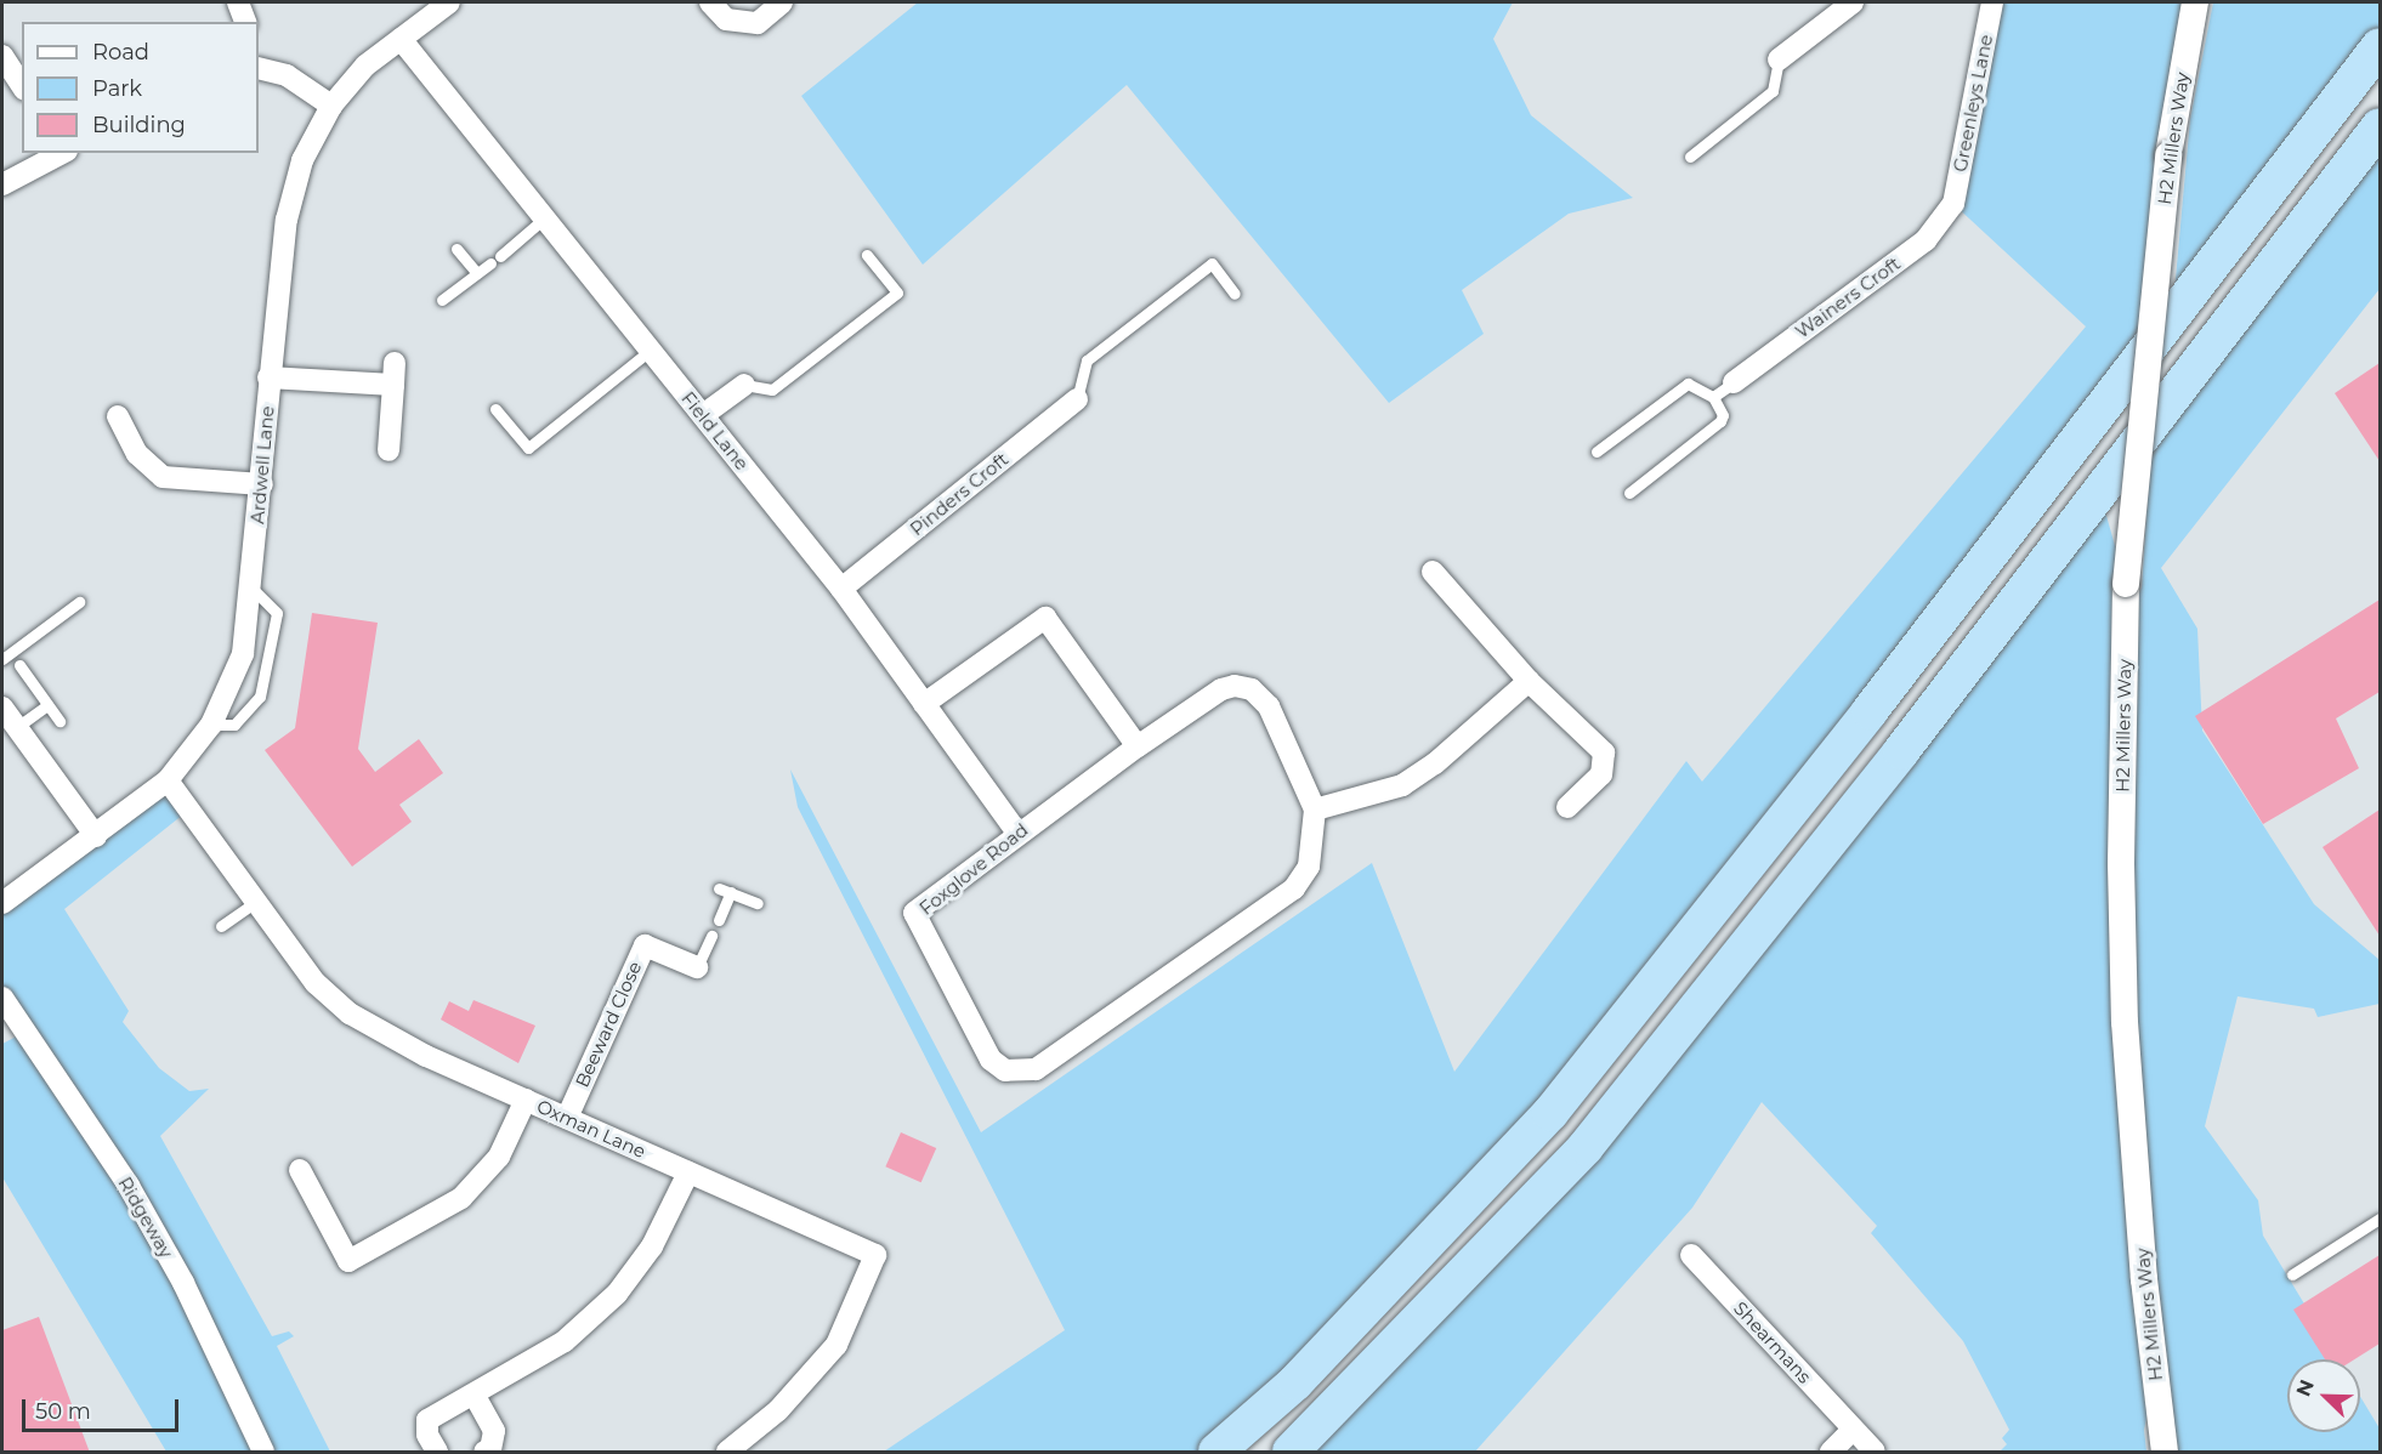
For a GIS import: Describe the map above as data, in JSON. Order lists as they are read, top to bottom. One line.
{"streets":{"street":["Greenleys Lane","H2 Millers Way","Wainers Croft","Field Lane","Ardwell Lane","Pinders Croft","Foxglove Road","Beeward Close","Oxman Lane","Ridgeway","Shearmans"]},"crossings":[["Greenleys Lane","Wainers Croft"],["Field Lane","Ardwell Lane"],["Field Lane","Pinders Croft"],["Field Lane","Foxglove Road"],["Ardwell Lane","Oxman Lane"],["Beeward Close","Oxman Lane"]],"legend":["Road","Park","Building"],"scale_bar":"50 m","north":"top left"}
